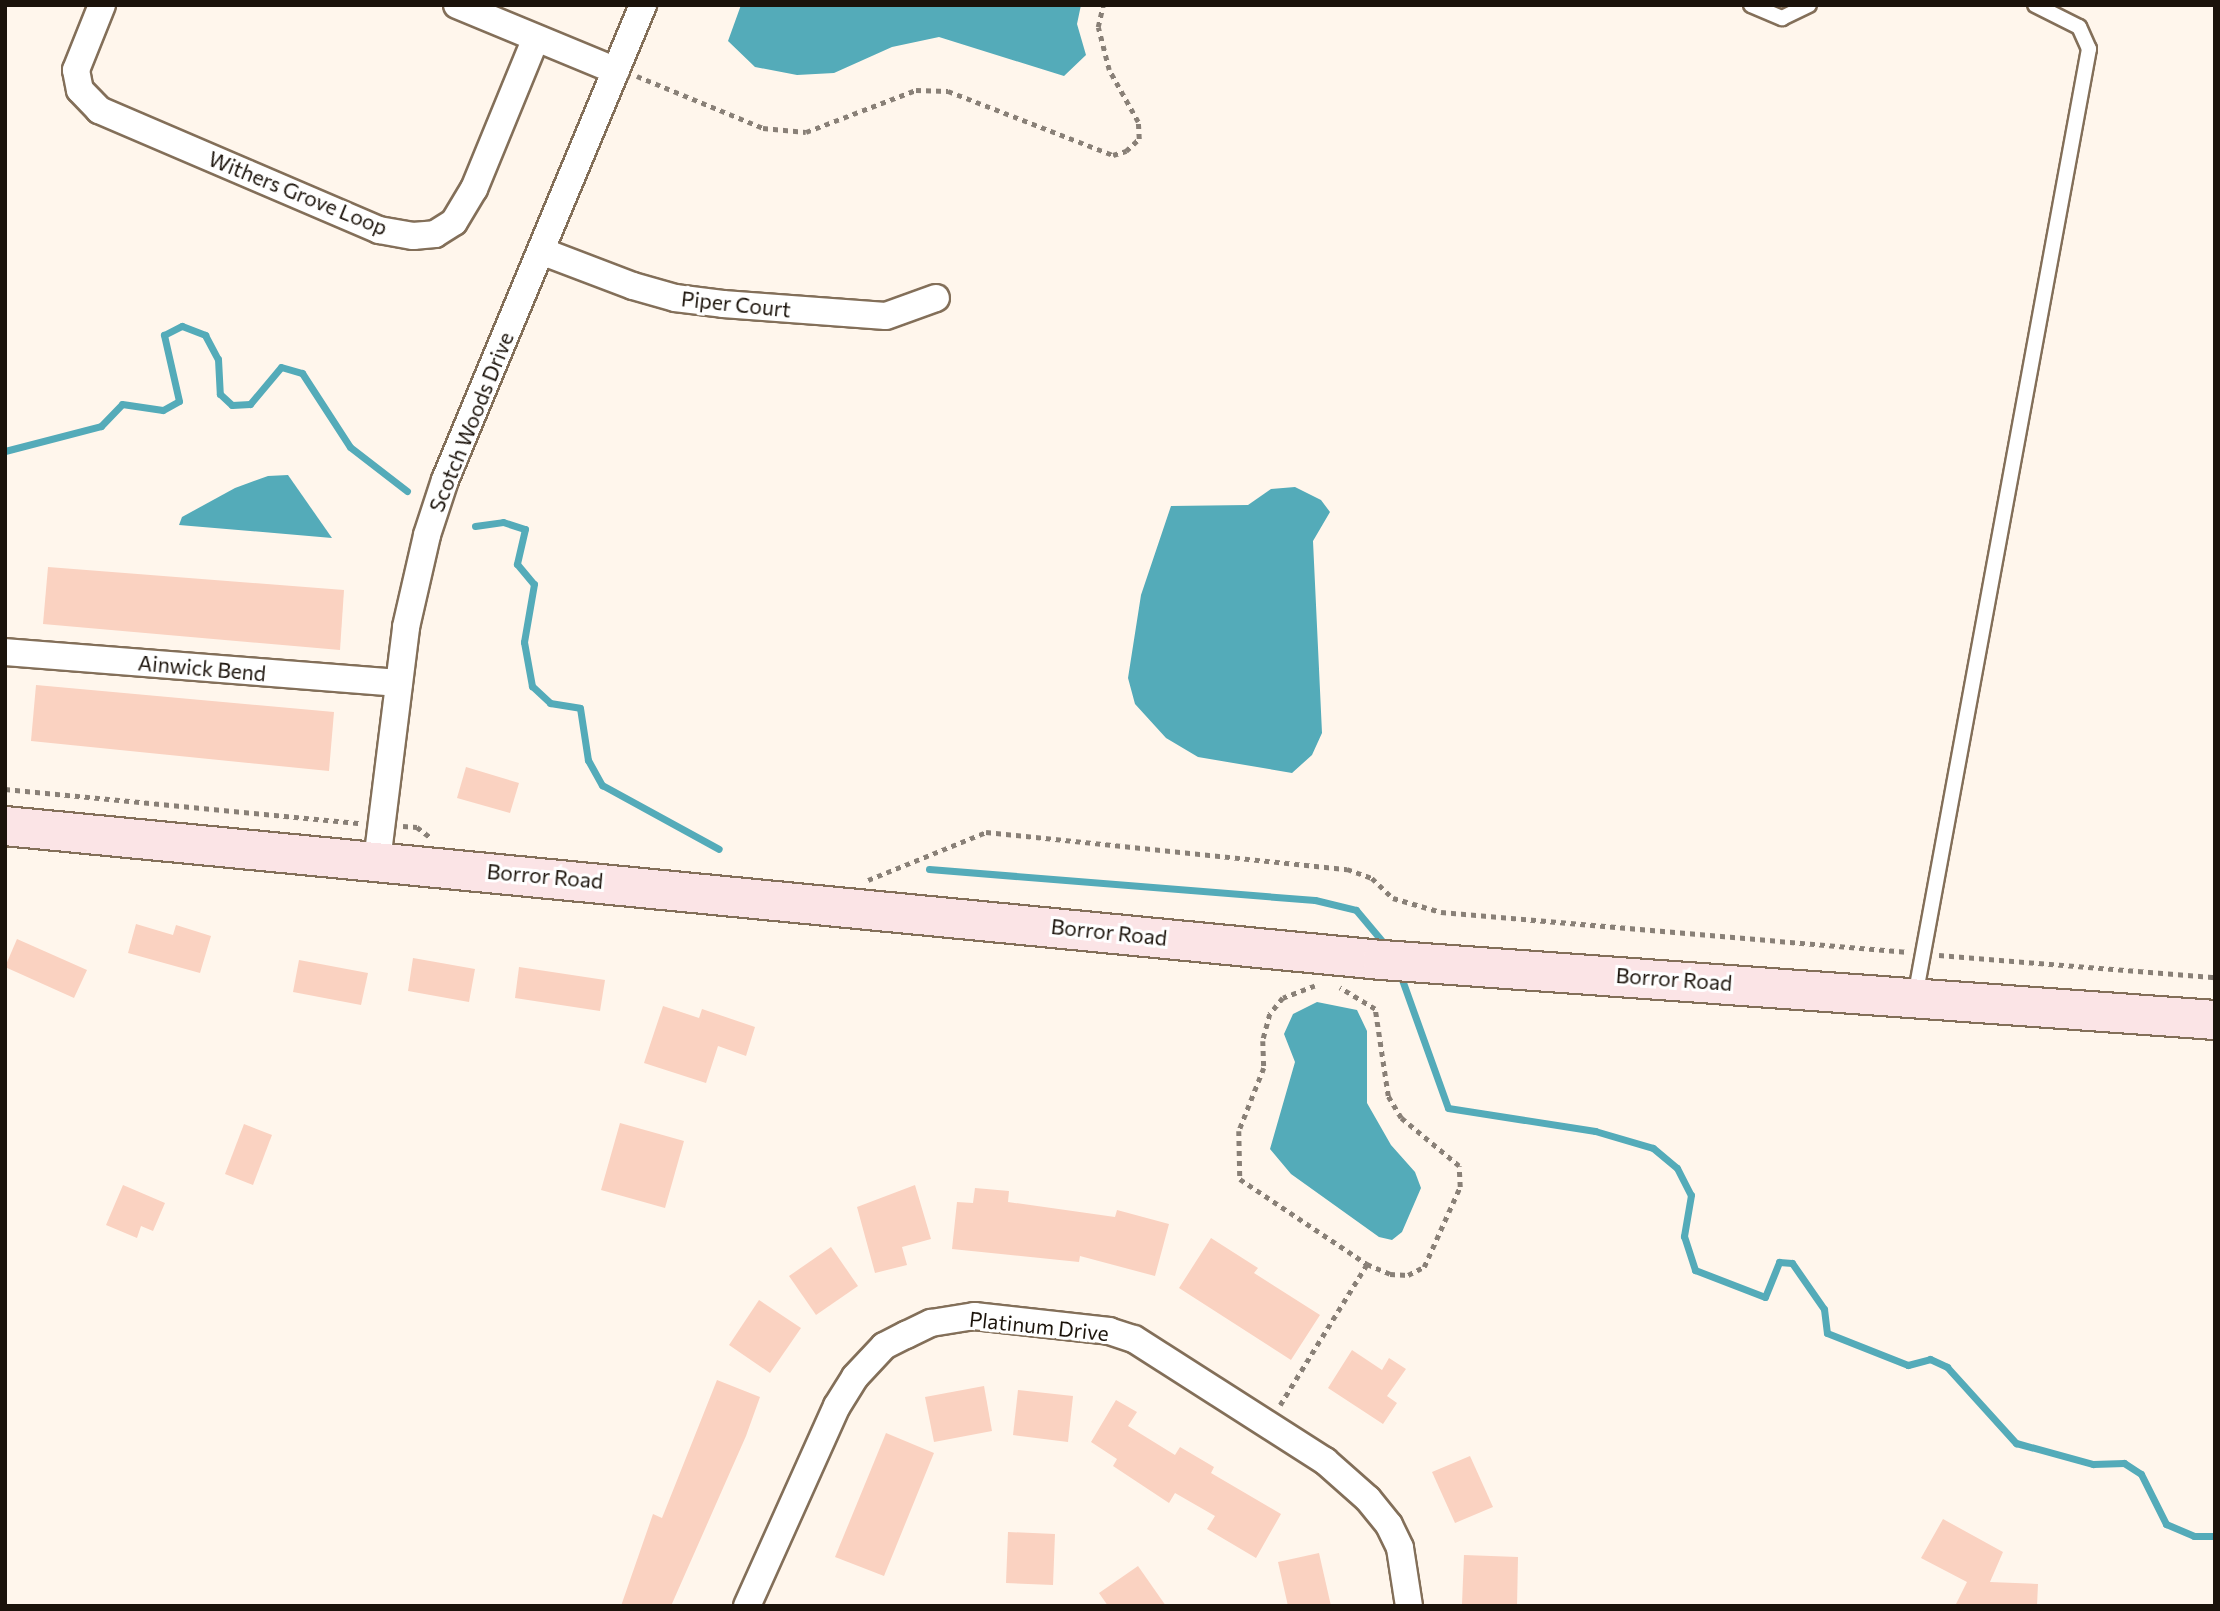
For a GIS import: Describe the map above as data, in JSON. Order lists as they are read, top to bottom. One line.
{"streets":{"street":["Withers Grove Loop","Piper Court","Scotch Woods Drive","Ainwick Bend","Borror Road","Platinum Drive"]},"crossings":[["Piper Court","Scotch Woods Drive"],["Scotch Woods Drive","Ainwick Bend"],["Scotch Woods Drive","Borror Road"]]}
